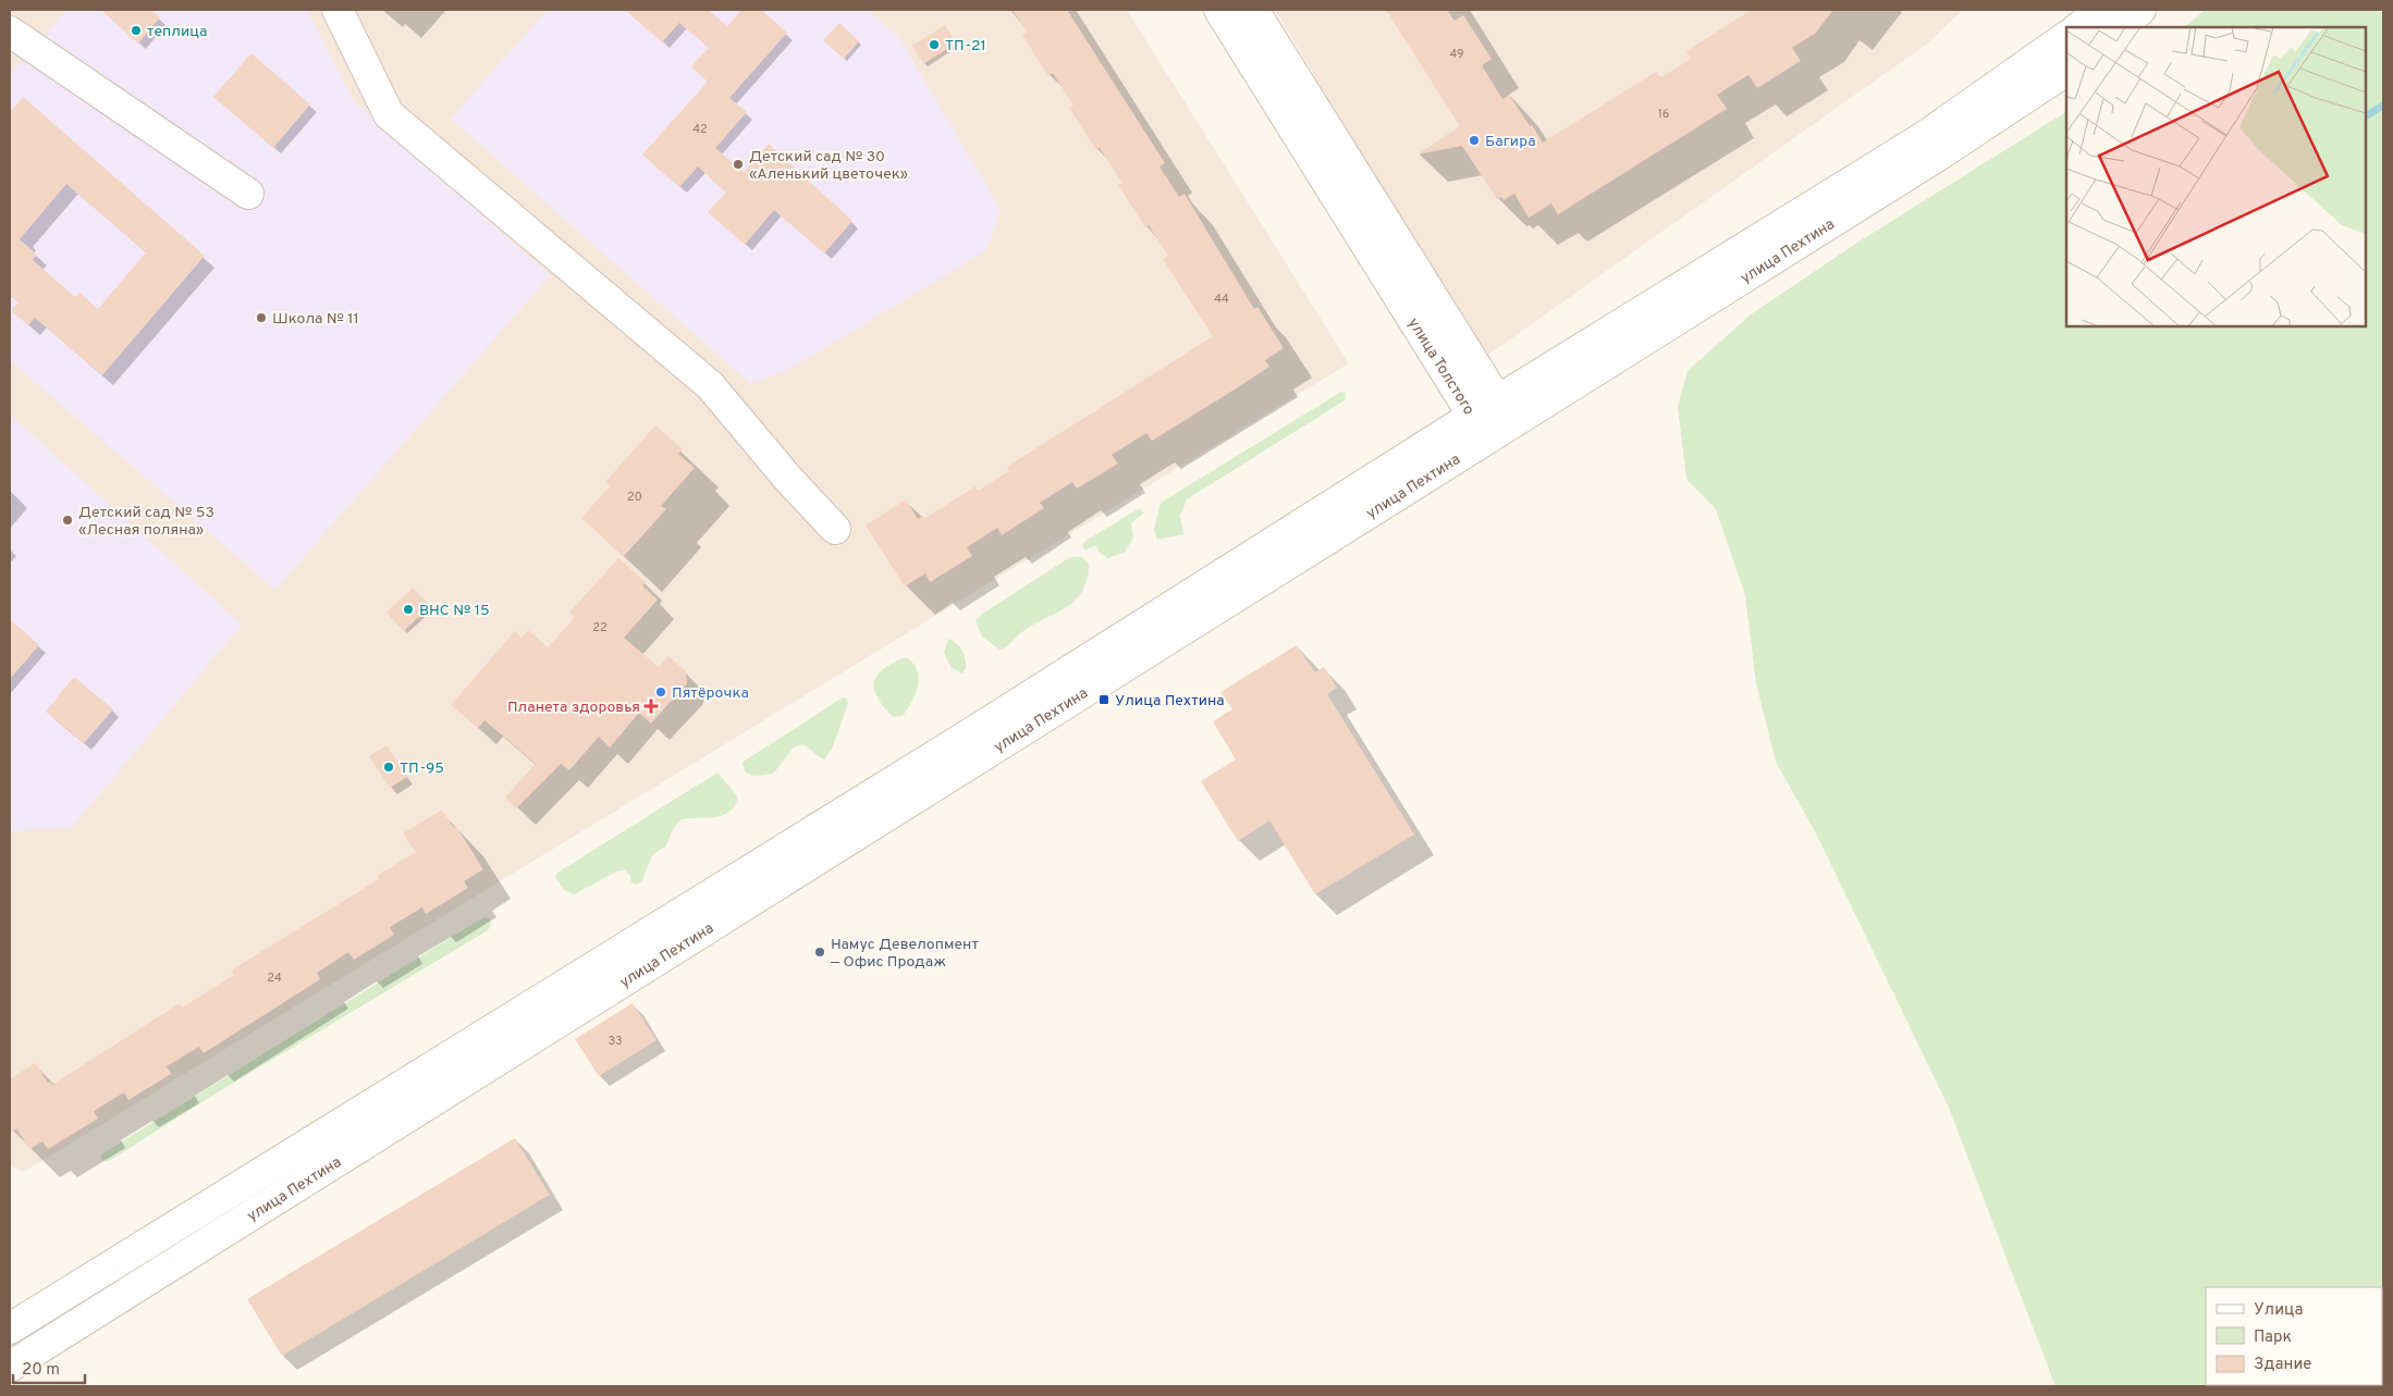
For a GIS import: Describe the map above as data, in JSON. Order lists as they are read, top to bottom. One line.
{"streets":{"street":["улица Пехтина","улица Толстого"]},"crossings":[["улица Пехтина","улица Толстого"]],"places":{"other":["теплица","ТП-21","Багира","Детский сад № 30 «Аленький цветочек»","Школа № 11","Детский сад № 53 «Лесная поляна»","ВНС № 15","Пятёрочка","ТП-95","Намус Девелопмент — Офис Продаж"],"transit":["Улица Пехтина"],"health":["Планета здоровья"]},"house_numbers":["49","16","42","44","20","22","24","33"],"legend":["Улица","Парк","Здание"],"scale_bar":"20 m"}
